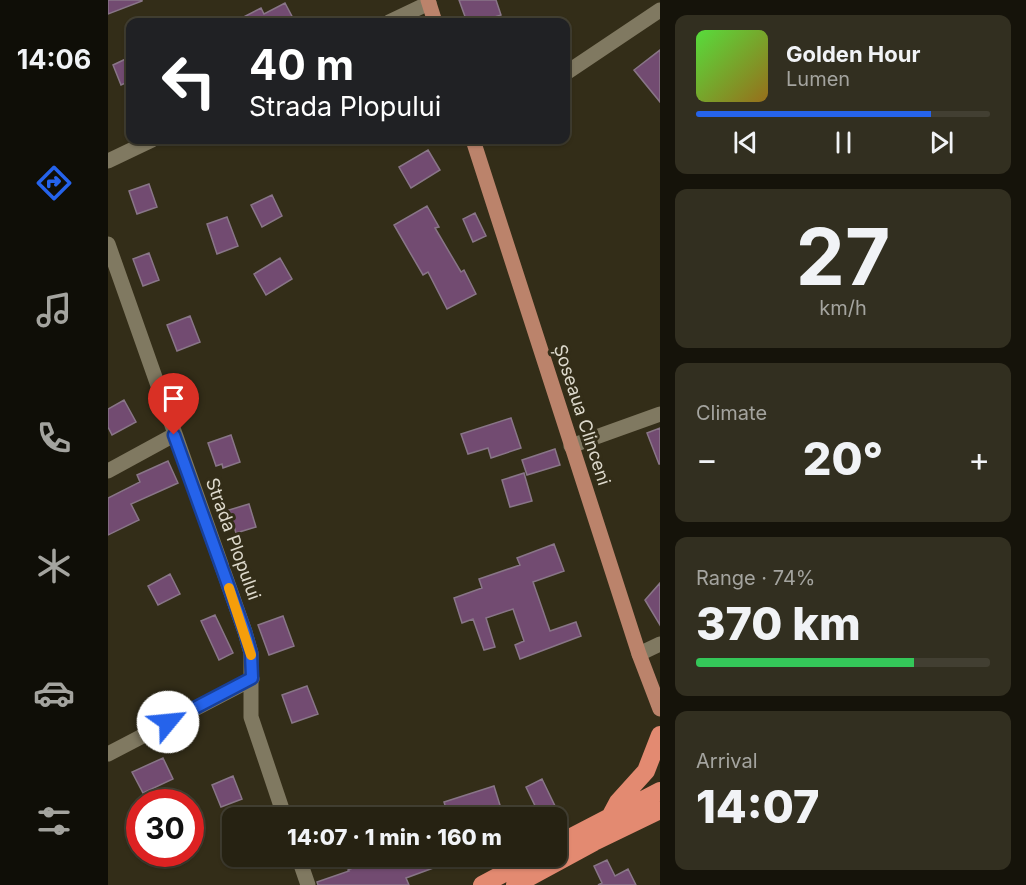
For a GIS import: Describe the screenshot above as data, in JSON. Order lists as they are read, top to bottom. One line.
{"streets":{"main road":["Șoseaua Clinceni"],"street":["Strada Plopului"]},"page":{"tabs":"14:06","turn":["40 m","Strada Plopului"],"song":["Golden Hour","Lumen"],"tile":[["27","km/h"],"Climate",["Range · 74%","370 km"],["Arrival","14:07"]],"heat":["−","20°","+"],"limit":"30","trip":"14:07 · 1 min · 160 m"}}
